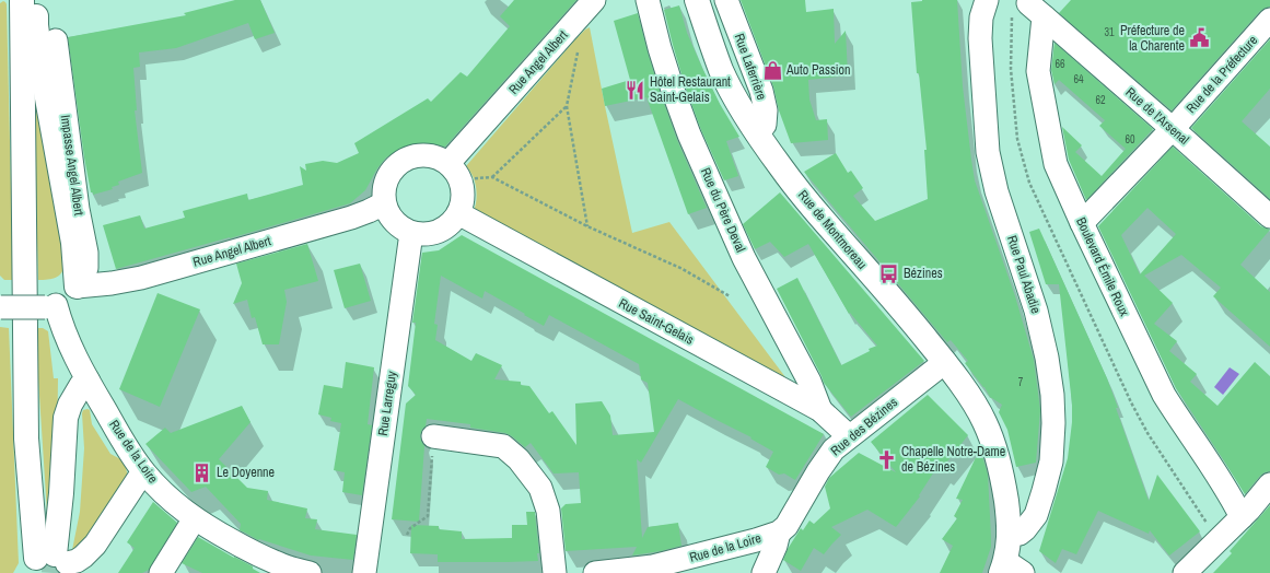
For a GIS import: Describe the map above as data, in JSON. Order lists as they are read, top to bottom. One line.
{"streets":{"main road":["Rue de Montmoreau"],"street":["Rue Angel Albert","Rue Laferrière","Rue de la Préfecture","Rue de l'Arsenal","Impasse Angel Albert","Rue du Père Deval","Boulevard Émile Roux","Rue Paul Abadie","Rue Saint-Gelais","Rue Larreguy","Rue des Bézines","Rue de la Loire"]},"crossings":[["Rue Angel Albert","Impasse Angel Albert"],["Rue Angel Albert","Rue Saint-Gelais"],["Rue Angel Albert","Rue Larreguy"],["Rue Laferrière","Rue de Montmoreau"],["Rue de la Préfecture","Rue de l'Arsenal"],["Rue de la Préfecture","Boulevard Émile Roux"],["Rue de l'Arsenal","Boulevard Émile Roux"],["Impasse Angel Albert","Rue de la Loire"],["Rue du Père Deval","Rue Saint-Gelais"],["Rue de Montmoreau","Rue Paul Abadie"],["Rue de Montmoreau","Rue des Bézines"],["Rue Saint-Gelais","Rue Larreguy"],["Rue Saint-Gelais","Rue des Bézines"],["Rue des Bézines","Rue de la Loire"]],"places":{"public building":["Préfecture de la Charente"],"shop":["Auto Passion"],"restaurant":["Hôtel Restaurant Saint-Gelais"],"bus stop":["Bézines"],"church":["Chapelle Notre-Dame de Bézines"],"building":["Le Doyenne"]},"house_numbers":["31","66","64","62","60","7"]}
